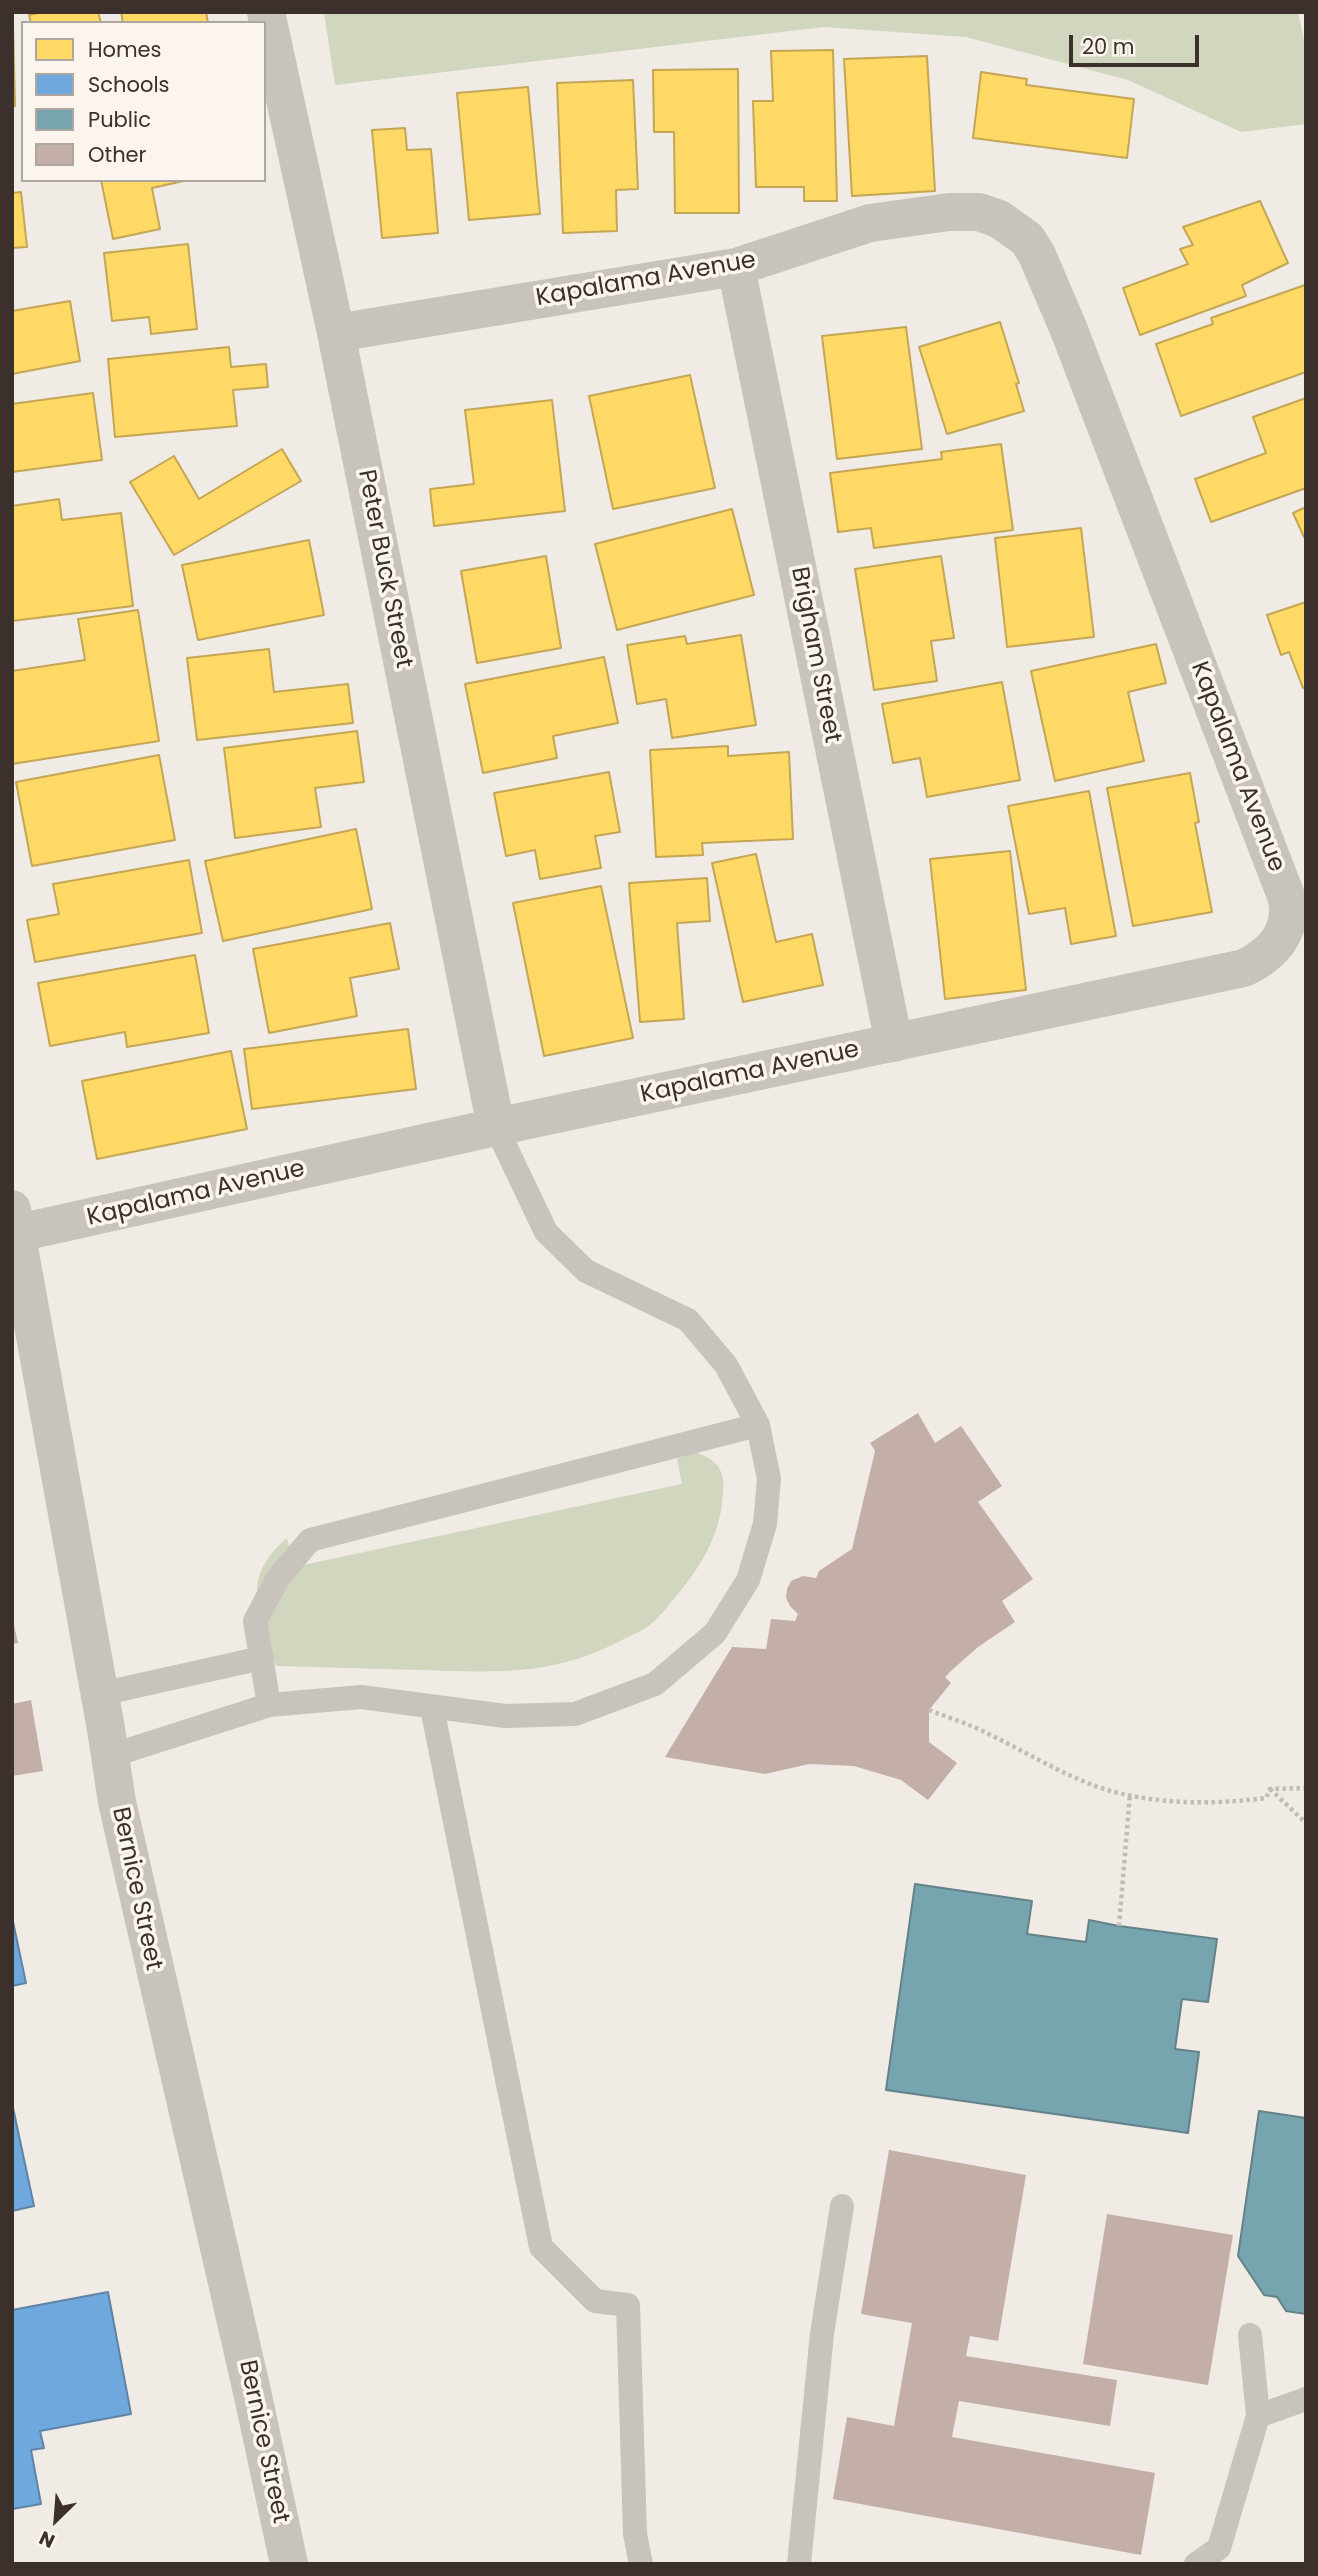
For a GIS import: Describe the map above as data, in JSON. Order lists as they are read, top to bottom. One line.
{"streets":{"street":["Kapalama Avenue","Peter Buck Street","Brigham Street","Bernice Street"]},"crossings":[["Kapalama Avenue","Peter Buck Street"],["Kapalama Avenue","Brigham Street"],["Kapalama Avenue","Bernice Street"]],"legend":["Homes","Schools","Public","Other"],"scale_bar":"20 m","north":"bottom left"}
